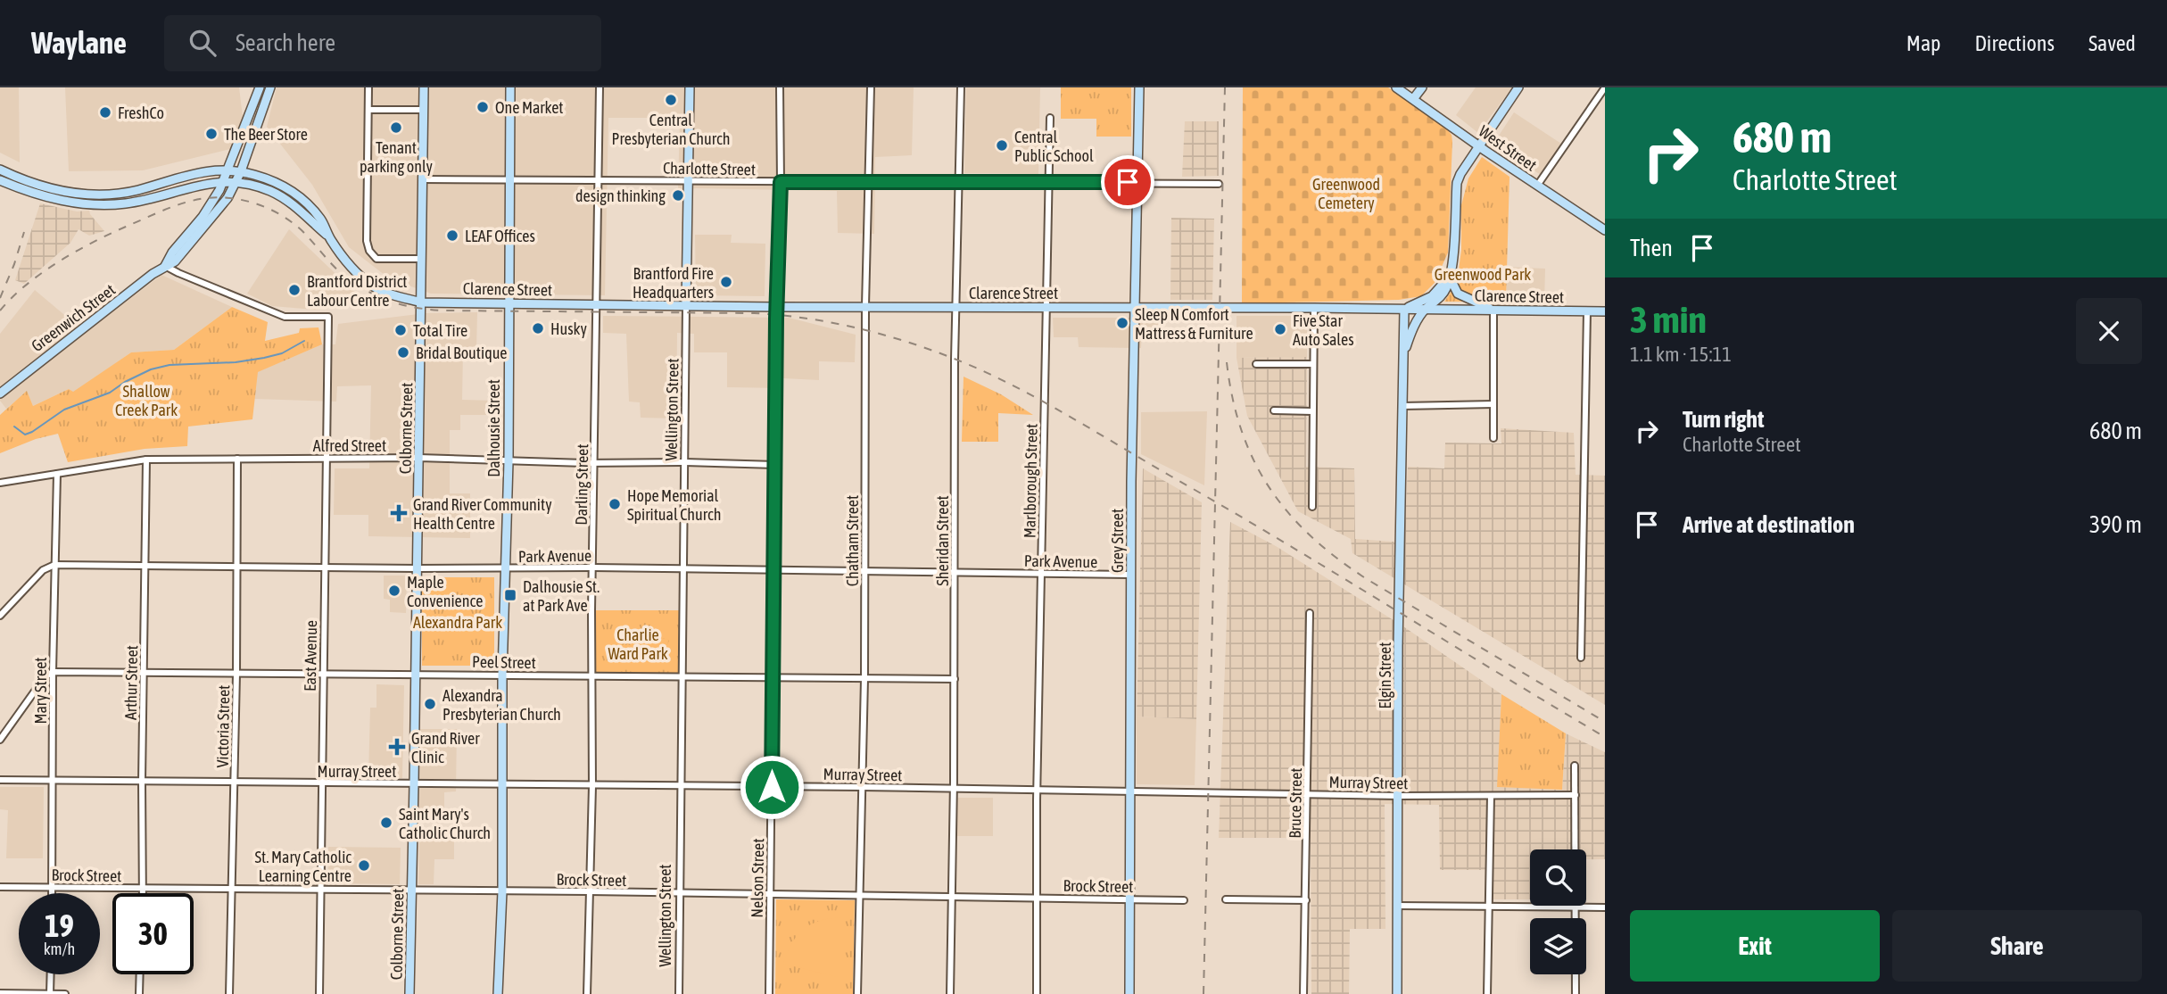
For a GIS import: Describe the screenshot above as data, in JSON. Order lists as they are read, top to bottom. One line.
{"streets":{"main road":["West Street","Clarence Street","Greenwich Street","Wellington Street","Colborne Street","Dalhousie Street","Grey Street","Elgin Street"],"street":["Charlotte Street","Alfred Street","Marlborough Street","Darling Street","Chatham Street","Sheridan Street","Park Avenue","East Avenue","Peel Street","Arthur Street","Mary Street","Victoria Street","Murray Street","Bruce Street","Brock Street","Nelson Street"]},"crossings":[["Charlotte Street","Wellington Street"],["Charlotte Street","Colborne Street"],["Charlotte Street","Dalhousie Street"],["Charlotte Street","Marlborough Street"],["Charlotte Street","Darling Street"],["Charlotte Street","Chatham Street"],["Charlotte Street","Sheridan Street"],["Charlotte Street","Grey Street"],["Charlotte Street","Nelson Street"],["Clarence Street","Wellington Street"],["Clarence Street","Colborne Street"],["Clarence Street","Dalhousie Street"],["Clarence Street","Marlborough Street"],["Clarence Street","Darling Street"],["Clarence Street","Chatham Street"],["Clarence Street","Sheridan Street"],["Clarence Street","Grey Street"],["Clarence Street","Elgin Street"],["Clarence Street","Nelson Street"],["Greenwich Street","East Avenue"],["Wellington Street","Alfred Street"],["Wellington Street","Park Avenue"],["Wellington Street","Peel Street"],["Wellington Street","Murray Street"],["Wellington Street","Brock Street"],["Colborne Street","Alfred Street"],["Colborne Street","Park Avenue"],["Colborne Street","Peel Street"],["Colborne Street","Murray Street"],["Colborne Street","Brock Street"],["Dalhousie Street","Alfred Street"],["Dalhousie Street","Park Avenue"],["Dalhousie Street","Peel Street"],["Dalhousie Street","Murray Street"],["Dalhousie Street","Brock Street"],["Alfred Street","Darling Street"],["Alfred Street","East Avenue"],["Alfred Street","Arthur Street"],["Alfred Street","Mary Street"],["Alfred Street","Victoria Street"],["Alfred Street","Nelson Street"],["Marlborough Street","Park Avenue"],["Marlborough Street","Murray Street"],["Marlborough Street","Brock Street"],["Darling Street","Park Avenue"],["Darling Street","Peel Street"],["Darling Street","Murray Street"],["Darling Street","Brock Street"],["Chatham Street","Park Avenue"],["Chatham Street","Peel Street"],["Chatham Street","Murray Street"],["Chatham Street","Brock Street"],["Sheridan Street","Park Avenue"],["Sheridan Street","Peel Street"],["Sheridan Street","Murray Street"],["Sheridan Street","Brock Street"],["Grey Street","Park Avenue"],["Grey Street","Murray Street"],["Grey Street","Brock Street"],["Park Avenue","East Avenue"],["Park Avenue","Arthur Street"],["Park Avenue","Mary Street"],["Park Avenue","Victoria Street"],["Park Avenue","Nelson Street"],["East Avenue","Peel Street"],["East Avenue","Murray Street"],["East Avenue","Brock Street"],["Peel Street","Arthur Street"],["Peel Street","Mary Street"],["Peel Street","Victoria Street"],["Peel Street","Nelson Street"],["Elgin Street","Murray Street"],["Arthur Street","Murray Street"],["Arthur Street","Brock Street"],["Mary Street","Murray Street"],["Mary Street","Brock Street"],["Victoria Street","Murray Street"],["Victoria Street","Brock Street"],["Murray Street","Bruce Street"],["Murray Street","Nelson Street"],["Brock Street","Nelson Street"]],"parks":["Greenwood Cemetery","Greenwood Park","Shallow Creek Park","Alexandra Park","Charlie Ward Park"],"places":{"other":["Central Presbyterian Church","One Market","FreshCo","Tenant parking only","The Beer Store","Central Public School","design thinking","LEAF Offices","Brantford Fire Headquarters","Brantford District Labour Centre","Sleep N Comfort Mattress & Furniture","Husky","Five Star Auto Sales","Total Tire","Bridal Boutique","Hope Memorial Spiritual Church","Maple Convenience","Alexandra Presbyterian Church","Saint Mary's Catholic Church","St. Mary Catholic Learning Centre"],"health":["Grand River Community Health Centre","Grand River Clinic"],"transit":["Dalhousie St. at Park Ave"]},"page":{"header":"Waylane","search":"Search here","nav":["Map","Directions","Saved"],"turn":["680 m","Charlotte Street"],"then":"Then","heading":["3 min","1.1 km · 15:11"],"list":[{"name":"Turn right","note":"Charlotte Street","value":"680 m"},{"name":"Arrive at destination","value":"390 m"}],"speed":"19 km/h","limit":"30","buttons":["Exit","Share"]}}
